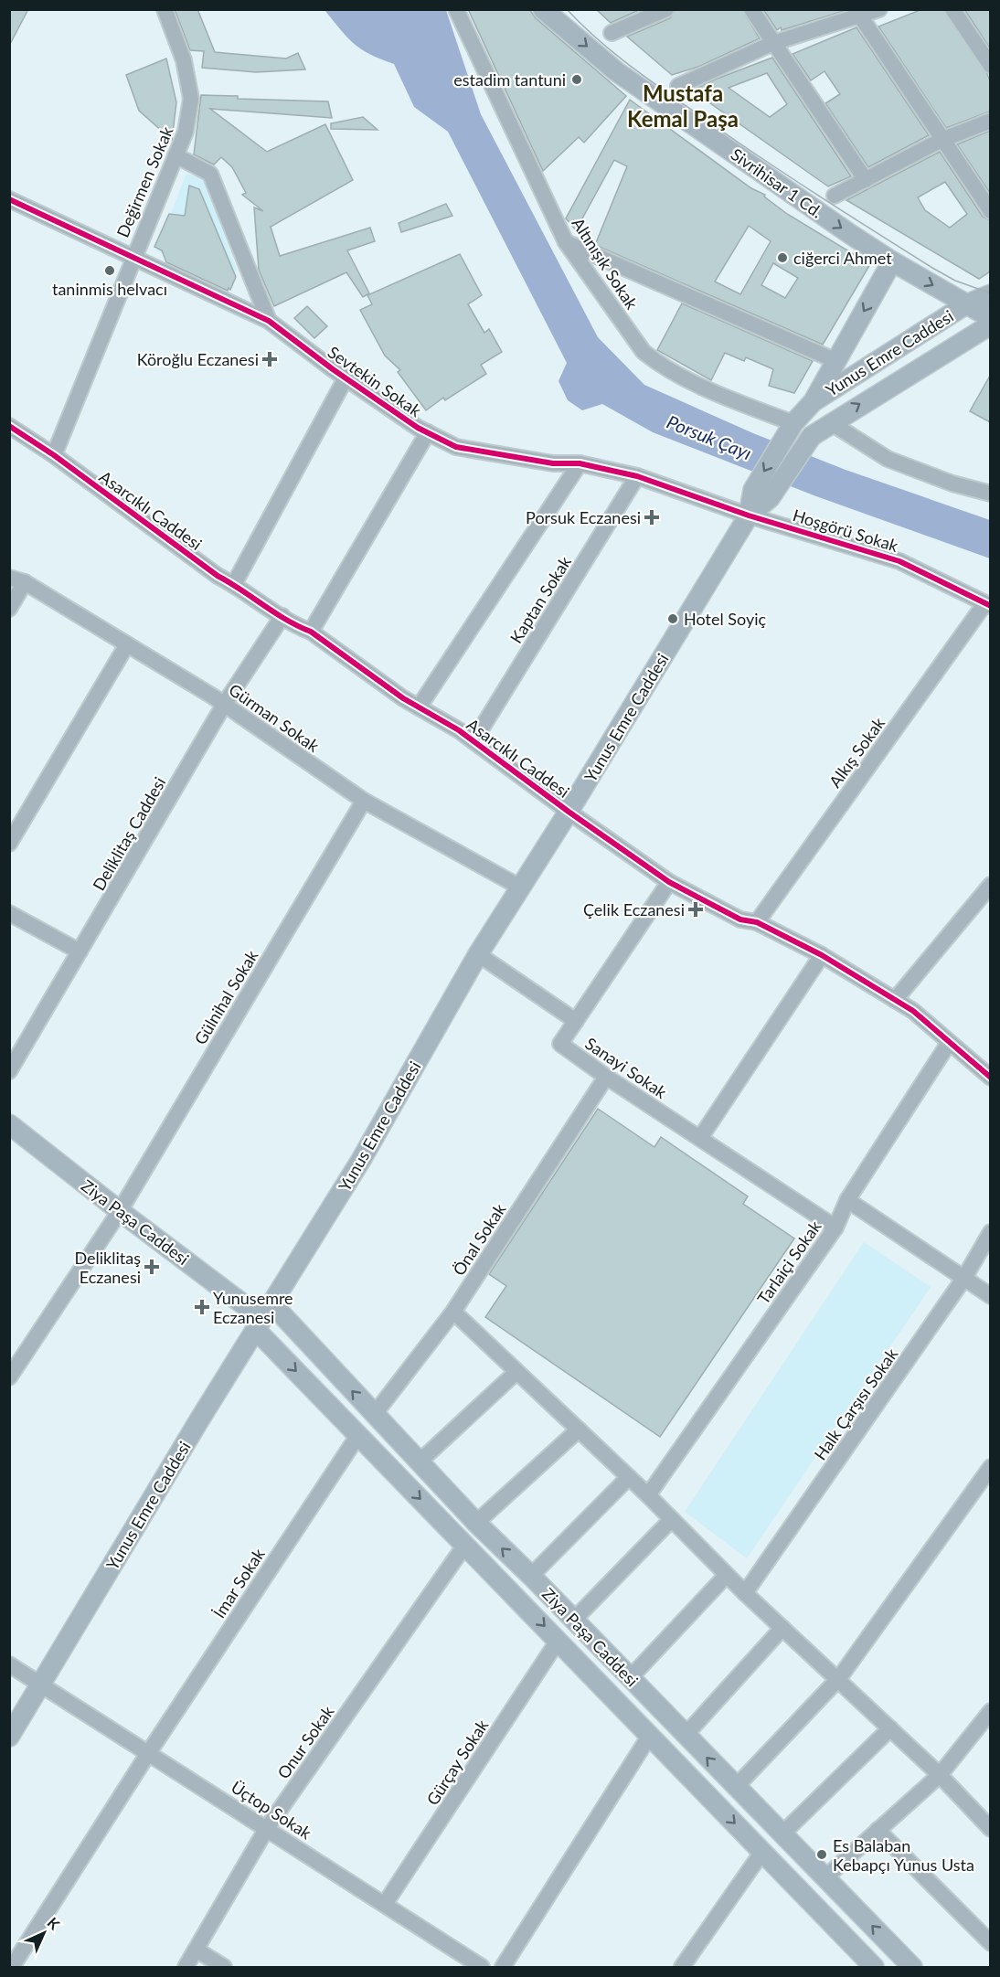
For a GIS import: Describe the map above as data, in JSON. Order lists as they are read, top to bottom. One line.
{"streets":{"main road":["Sivrihisar 1 Cd.","Yunus Emre Caddesi","Ziya Paşa Caddesi"],"street":["Değirmen Sokak","Altınışık Sokak","Sevtekin Sokak","Asarcıklı Caddesi","Hoşgörü Sokak","Kaptan Sokak","Gürman Sokak","Alkış Sokak","Deliklitaş Caddesi","Gülnihal Sokak","Sanayi Sokak","Önal Sokak","Tarlaiçi Sokak","Halk Çarşısı Sokak","İmar Sokak","Onur Sokak","Gürçay Sokak","Üçtop Sokak"]},"crossings":[["Değirmen Sokak","Sevtekin Sokak"],["Değirmen Sokak","Asarcıklı Caddesi"],["Sivrihisar 1 Cd.","Yunus Emre Caddesi"],["Altınışık Sokak","Yunus Emre Caddesi"],["Yunus Emre Caddesi","Sevtekin Sokak"],["Yunus Emre Caddesi","Asarcıklı Caddesi"],["Yunus Emre Caddesi","Hoşgörü Sokak"],["Yunus Emre Caddesi","Gürman Sokak"],["Yunus Emre Caddesi","Ziya Paşa Caddesi"],["Yunus Emre Caddesi","Üçtop Sokak"],["Sevtekin Sokak","Hoşgörü Sokak"],["Sevtekin Sokak","Kaptan Sokak"],["Asarcıklı Caddesi","Kaptan Sokak"],["Asarcıklı Caddesi","Alkış Sokak"],["Asarcıklı Caddesi","Deliklitaş Caddesi"],["Asarcıklı Caddesi","Sanayi Sokak"],["Asarcıklı Caddesi","Tarlaiçi Sokak"],["Hoşgörü Sokak","Alkış Sokak"],["Gürman Sokak","Deliklitaş Caddesi"],["Gürman Sokak","Gülnihal Sokak"],["Gülnihal Sokak","Ziya Paşa Caddesi"],["Sanayi Sokak","Önal Sokak"],["Sanayi Sokak","Tarlaiçi Sokak"],["Ziya Paşa Caddesi","Önal Sokak"],["Ziya Paşa Caddesi","İmar Sokak"],["Ziya Paşa Caddesi","Onur Sokak"],["Ziya Paşa Caddesi","Gürçay Sokak"],["İmar Sokak","Üçtop Sokak"],["Onur Sokak","Üçtop Sokak"],["Gürçay Sokak","Üçtop Sokak"]],"one_way":["Sivrihisar 1 Cd."],"districts":["Mustafa Kemal Paşa"],"water":["Porsuk Çayı"],"places":{"other":["estadim tantuni","ciğerci Ahmet","taninmis helvacı","Hotel Soyiç","Es Balaban Kebapçı Yunus Usta"],"health":["Köroğlu Eczanesi","Porsuk Eczanesi","Çelik Eczanesi","Deliklitaş Eczanesi","Yunusemre Eczanesi"]},"north":"top right"}
